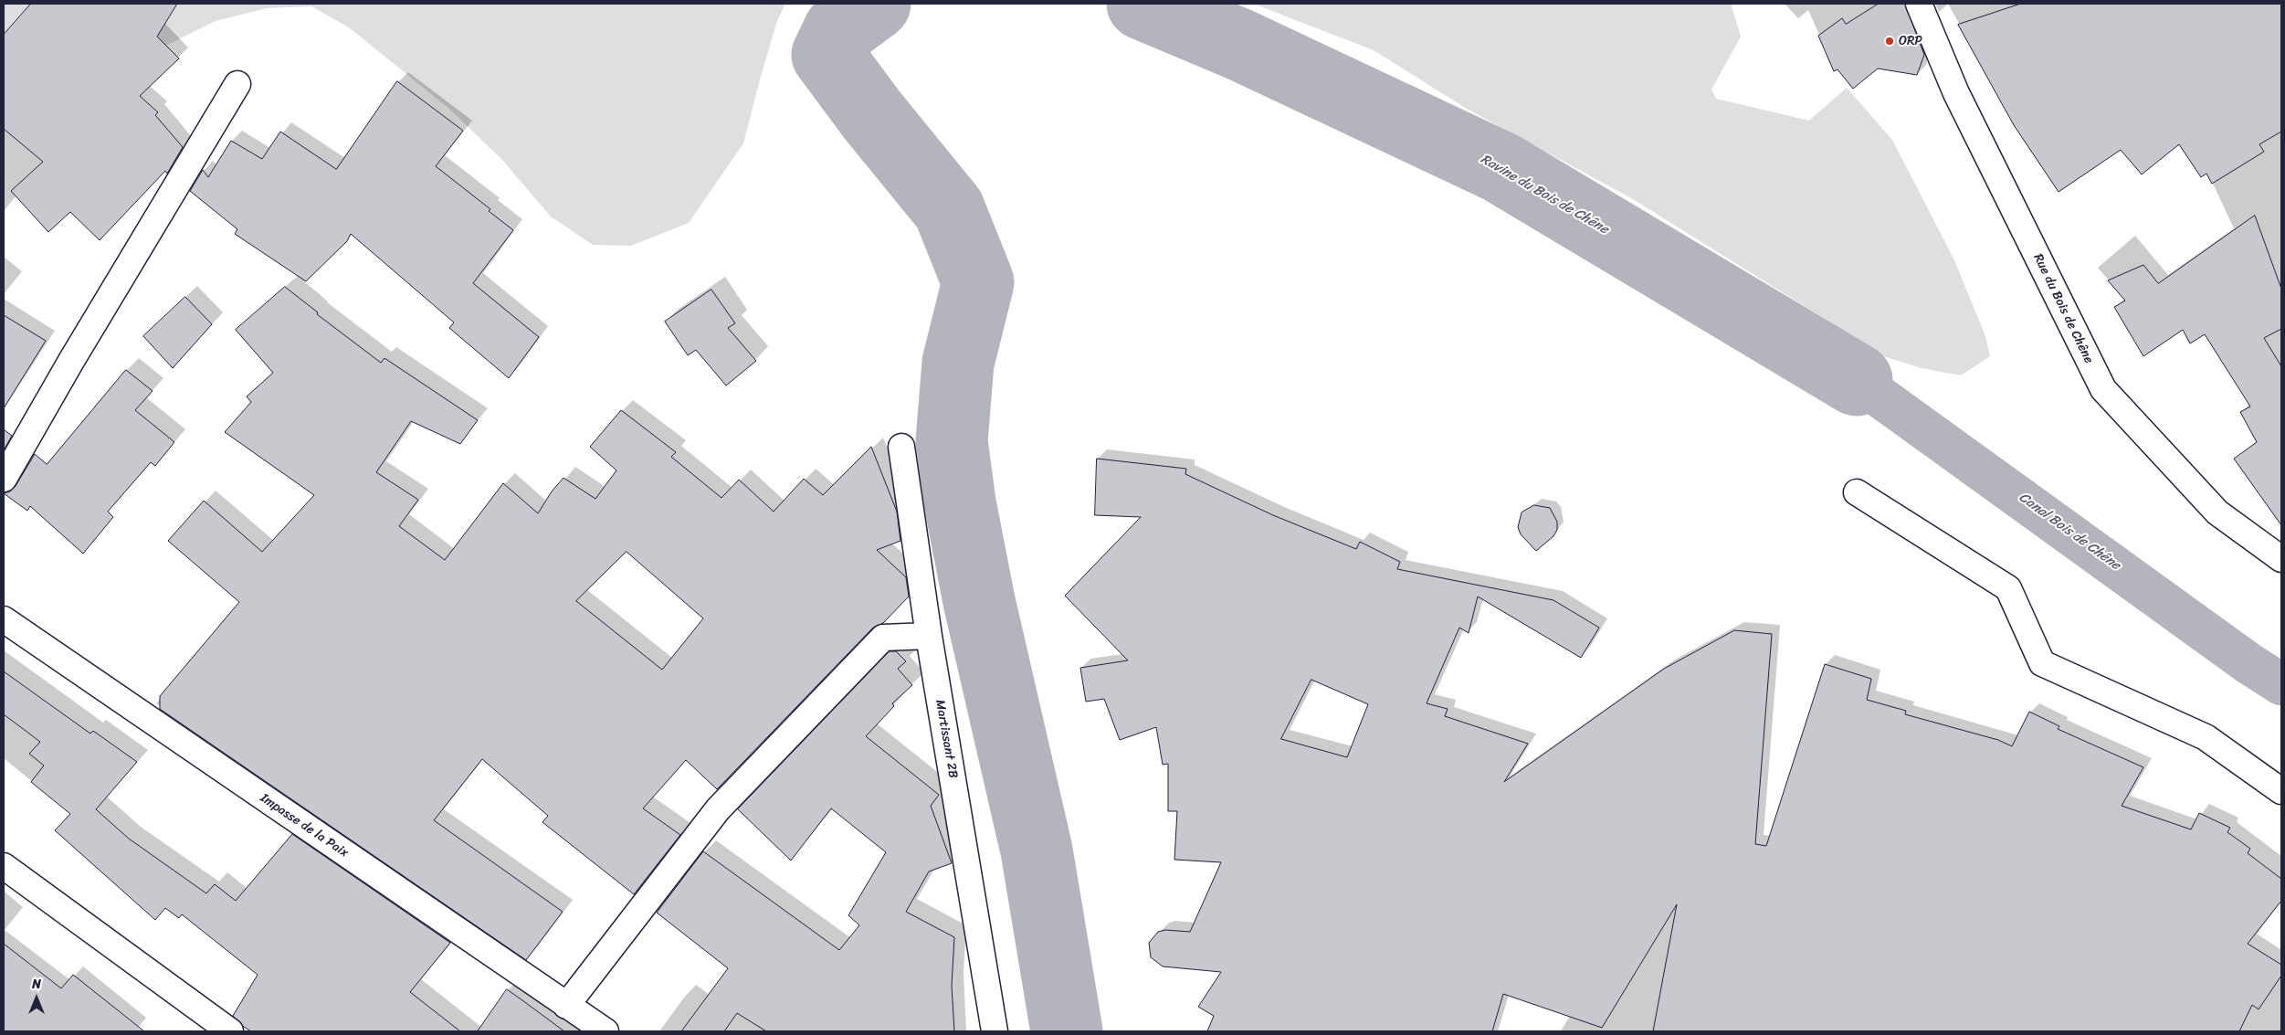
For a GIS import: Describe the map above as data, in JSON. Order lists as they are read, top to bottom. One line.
{"streets":{"street":["Rue du Bois de Chêne","Martissant 2B","Impasse de la Paix"]},"water":["Ravine du Bois de Chêne","Canal Bois de Chêne"],"places":["ORP"],"north":"top"}
